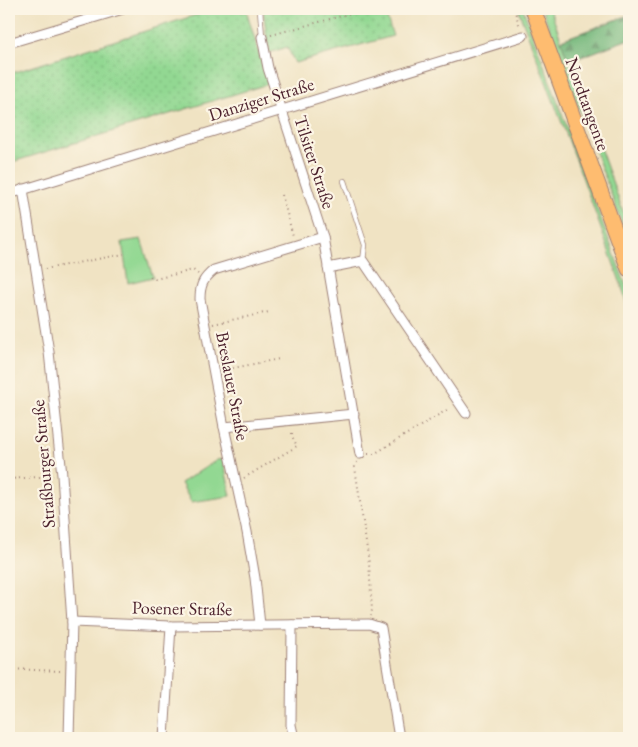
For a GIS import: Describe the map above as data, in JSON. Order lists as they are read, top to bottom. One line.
{"streets":{"main road":["Nordtangente"],"street":["Danziger Straße","Tilsiter Straße","Breslauer Straße","Straßburger Straße","Posener Straße"]},"crossings":[["Danziger Straße","Tilsiter Straße"],["Danziger Straße","Straßburger Straße"],["Breslauer Straße","Posener Straße"],["Straßburger Straße","Posener Straße"]]}
